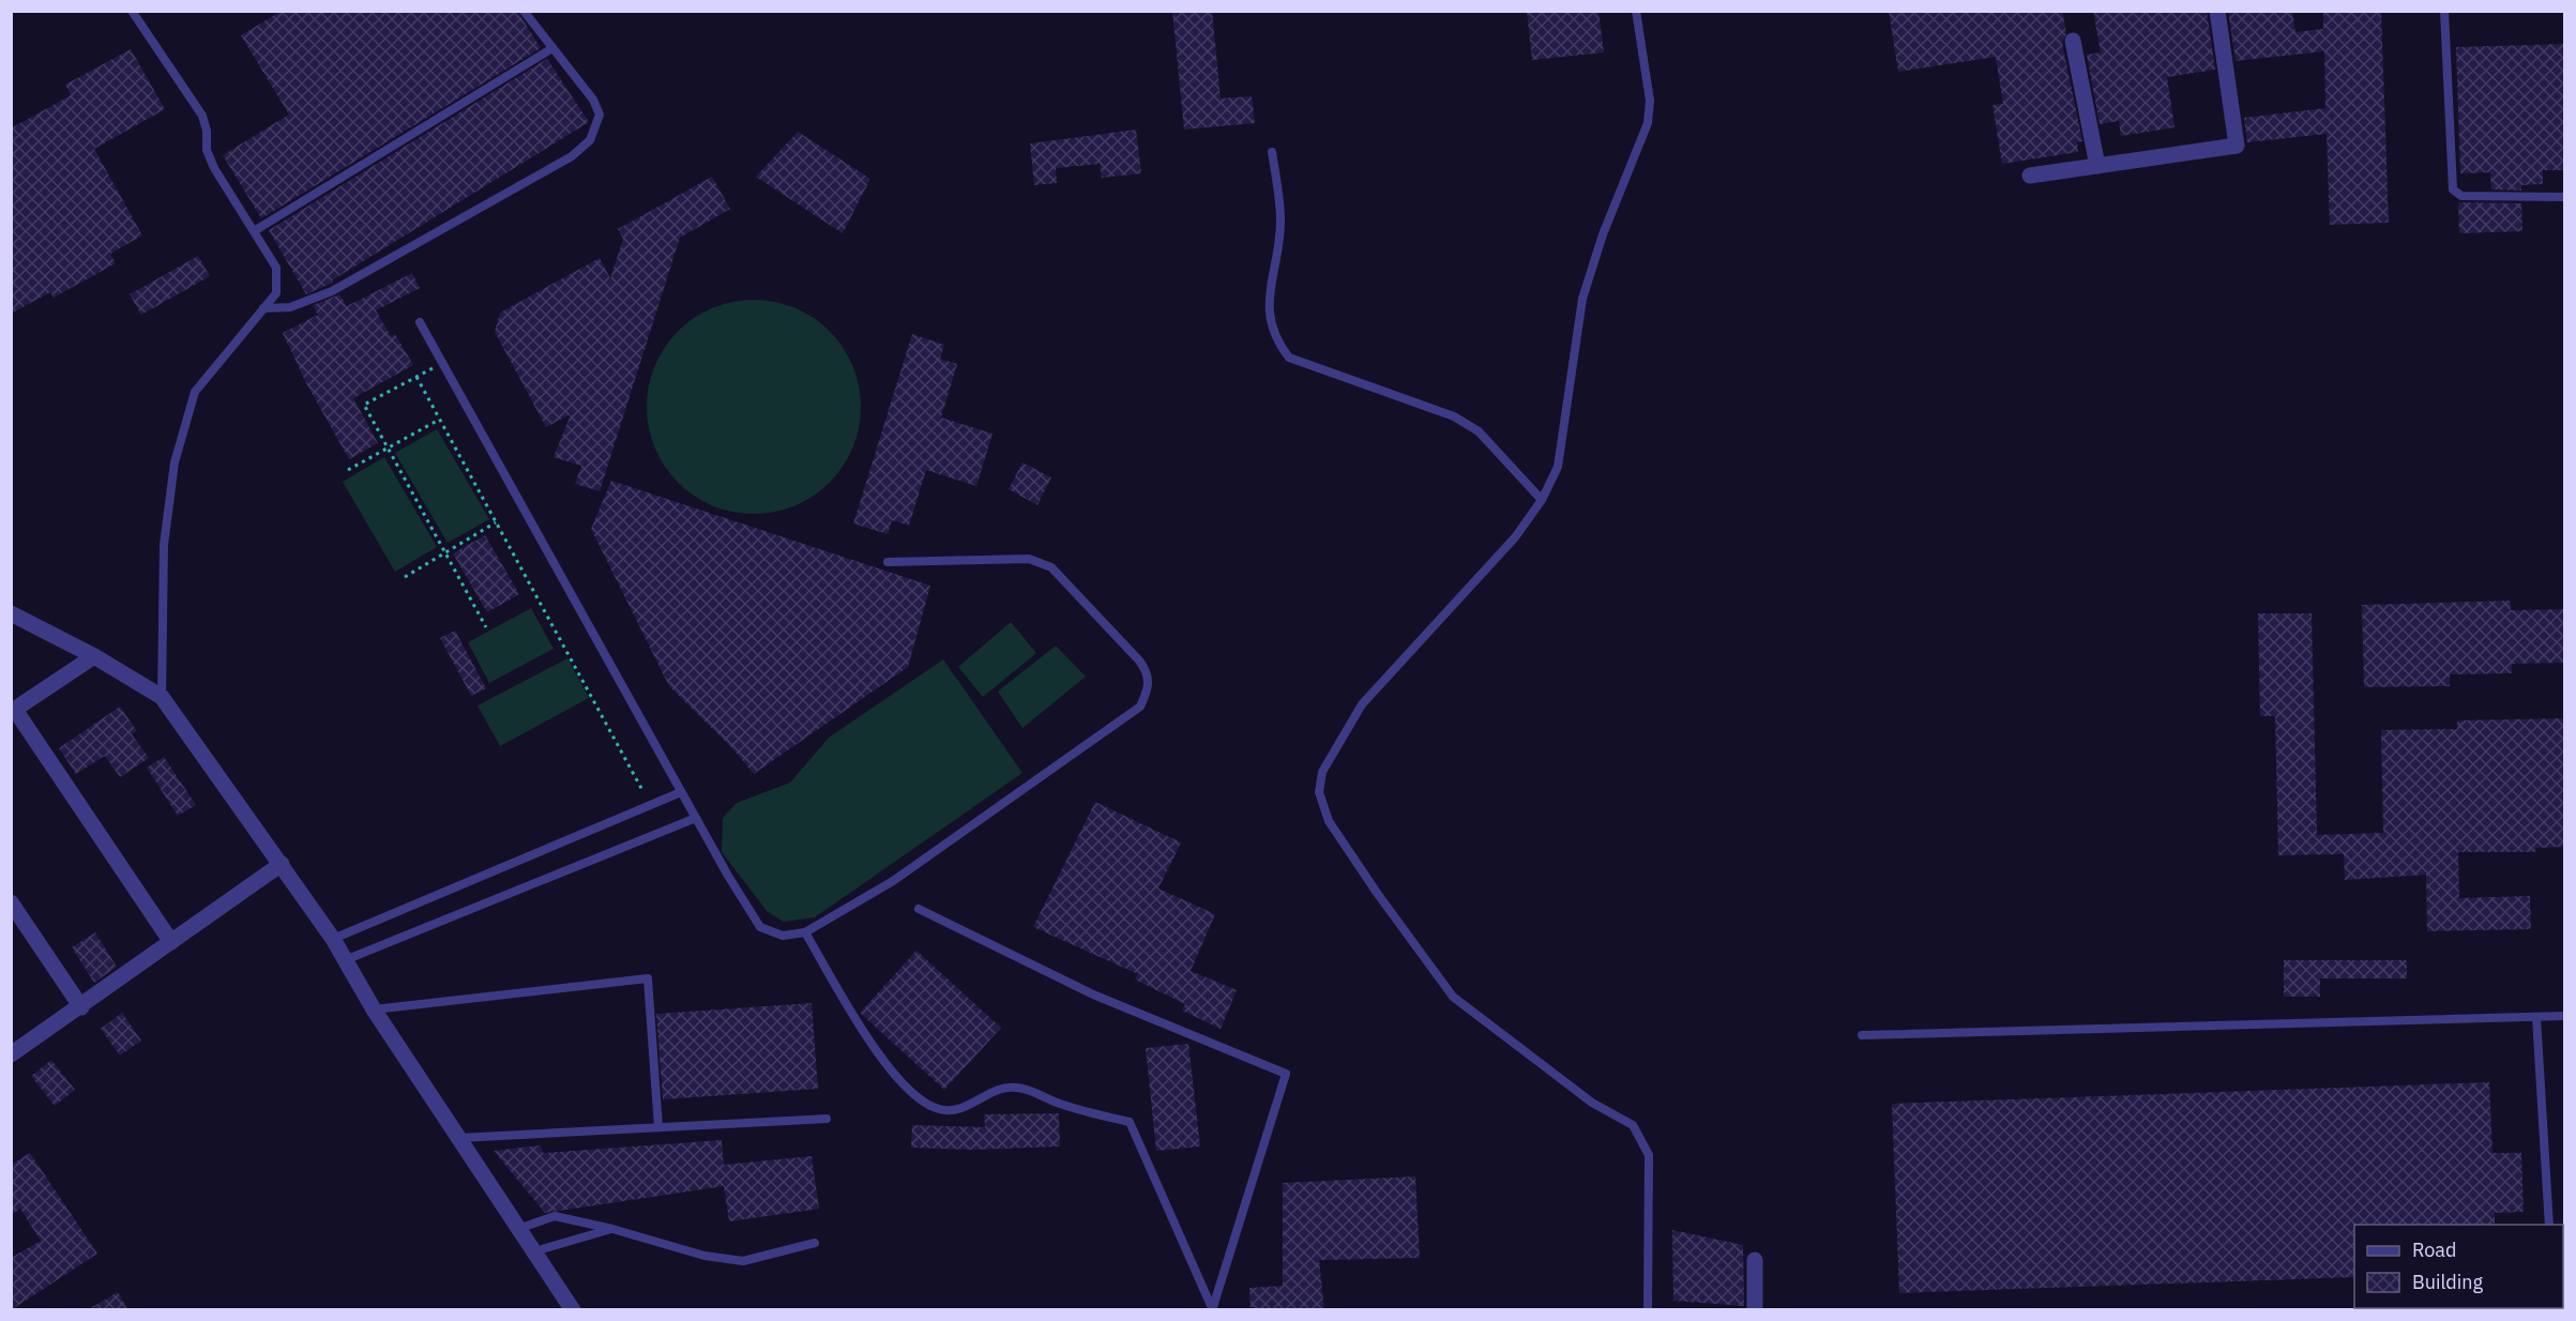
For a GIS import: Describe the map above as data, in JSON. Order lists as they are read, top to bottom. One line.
{"legend":["Road","Building"]}
